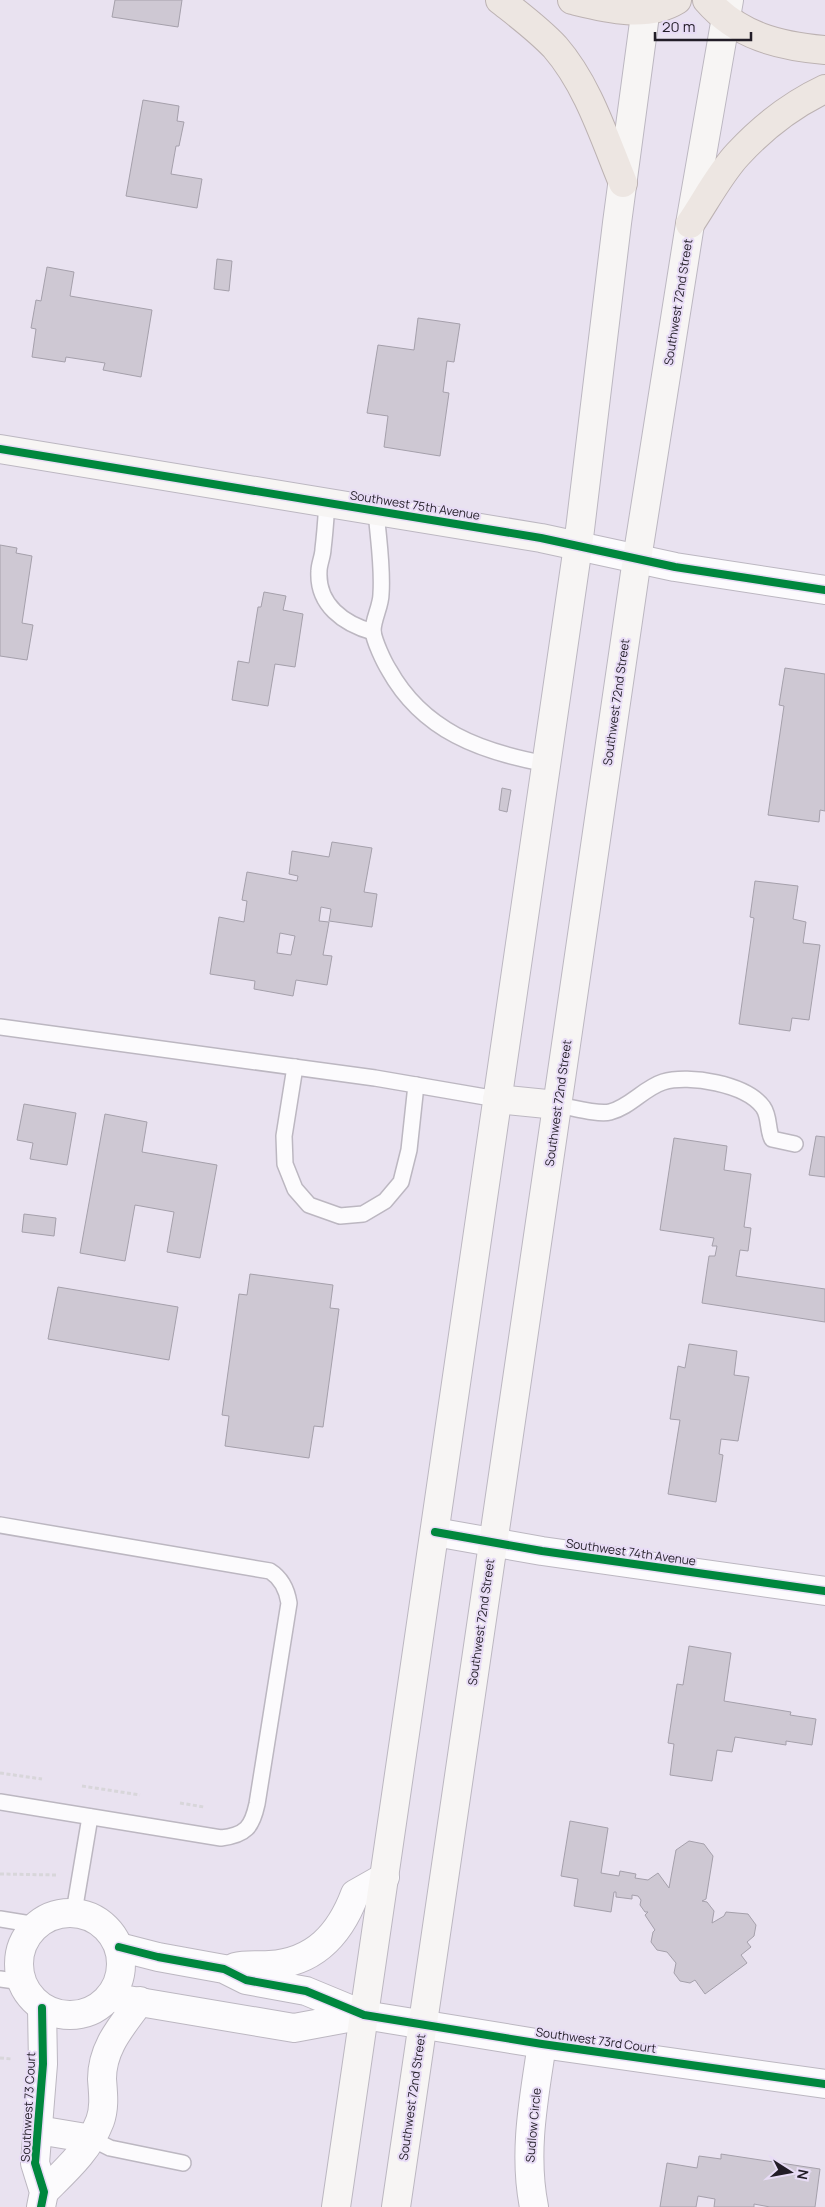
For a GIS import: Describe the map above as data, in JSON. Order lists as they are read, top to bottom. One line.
{"streets":{"main road":["Southwest 72nd Street","Southwest 75th Avenue"],"street":["Southwest 74th Avenue","Southwest 73rd Court","Southwest 73 Court","Sudlow Circle"]},"crossings":[["Southwest 72nd Street","Southwest 75th Avenue"],["Southwest 72nd Street","Southwest 74th Avenue"],["Southwest 72nd Street","Southwest 73rd Court"],["Southwest 73rd Court","Sudlow Circle"]],"scale_bar":"20 m","north":"right"}
